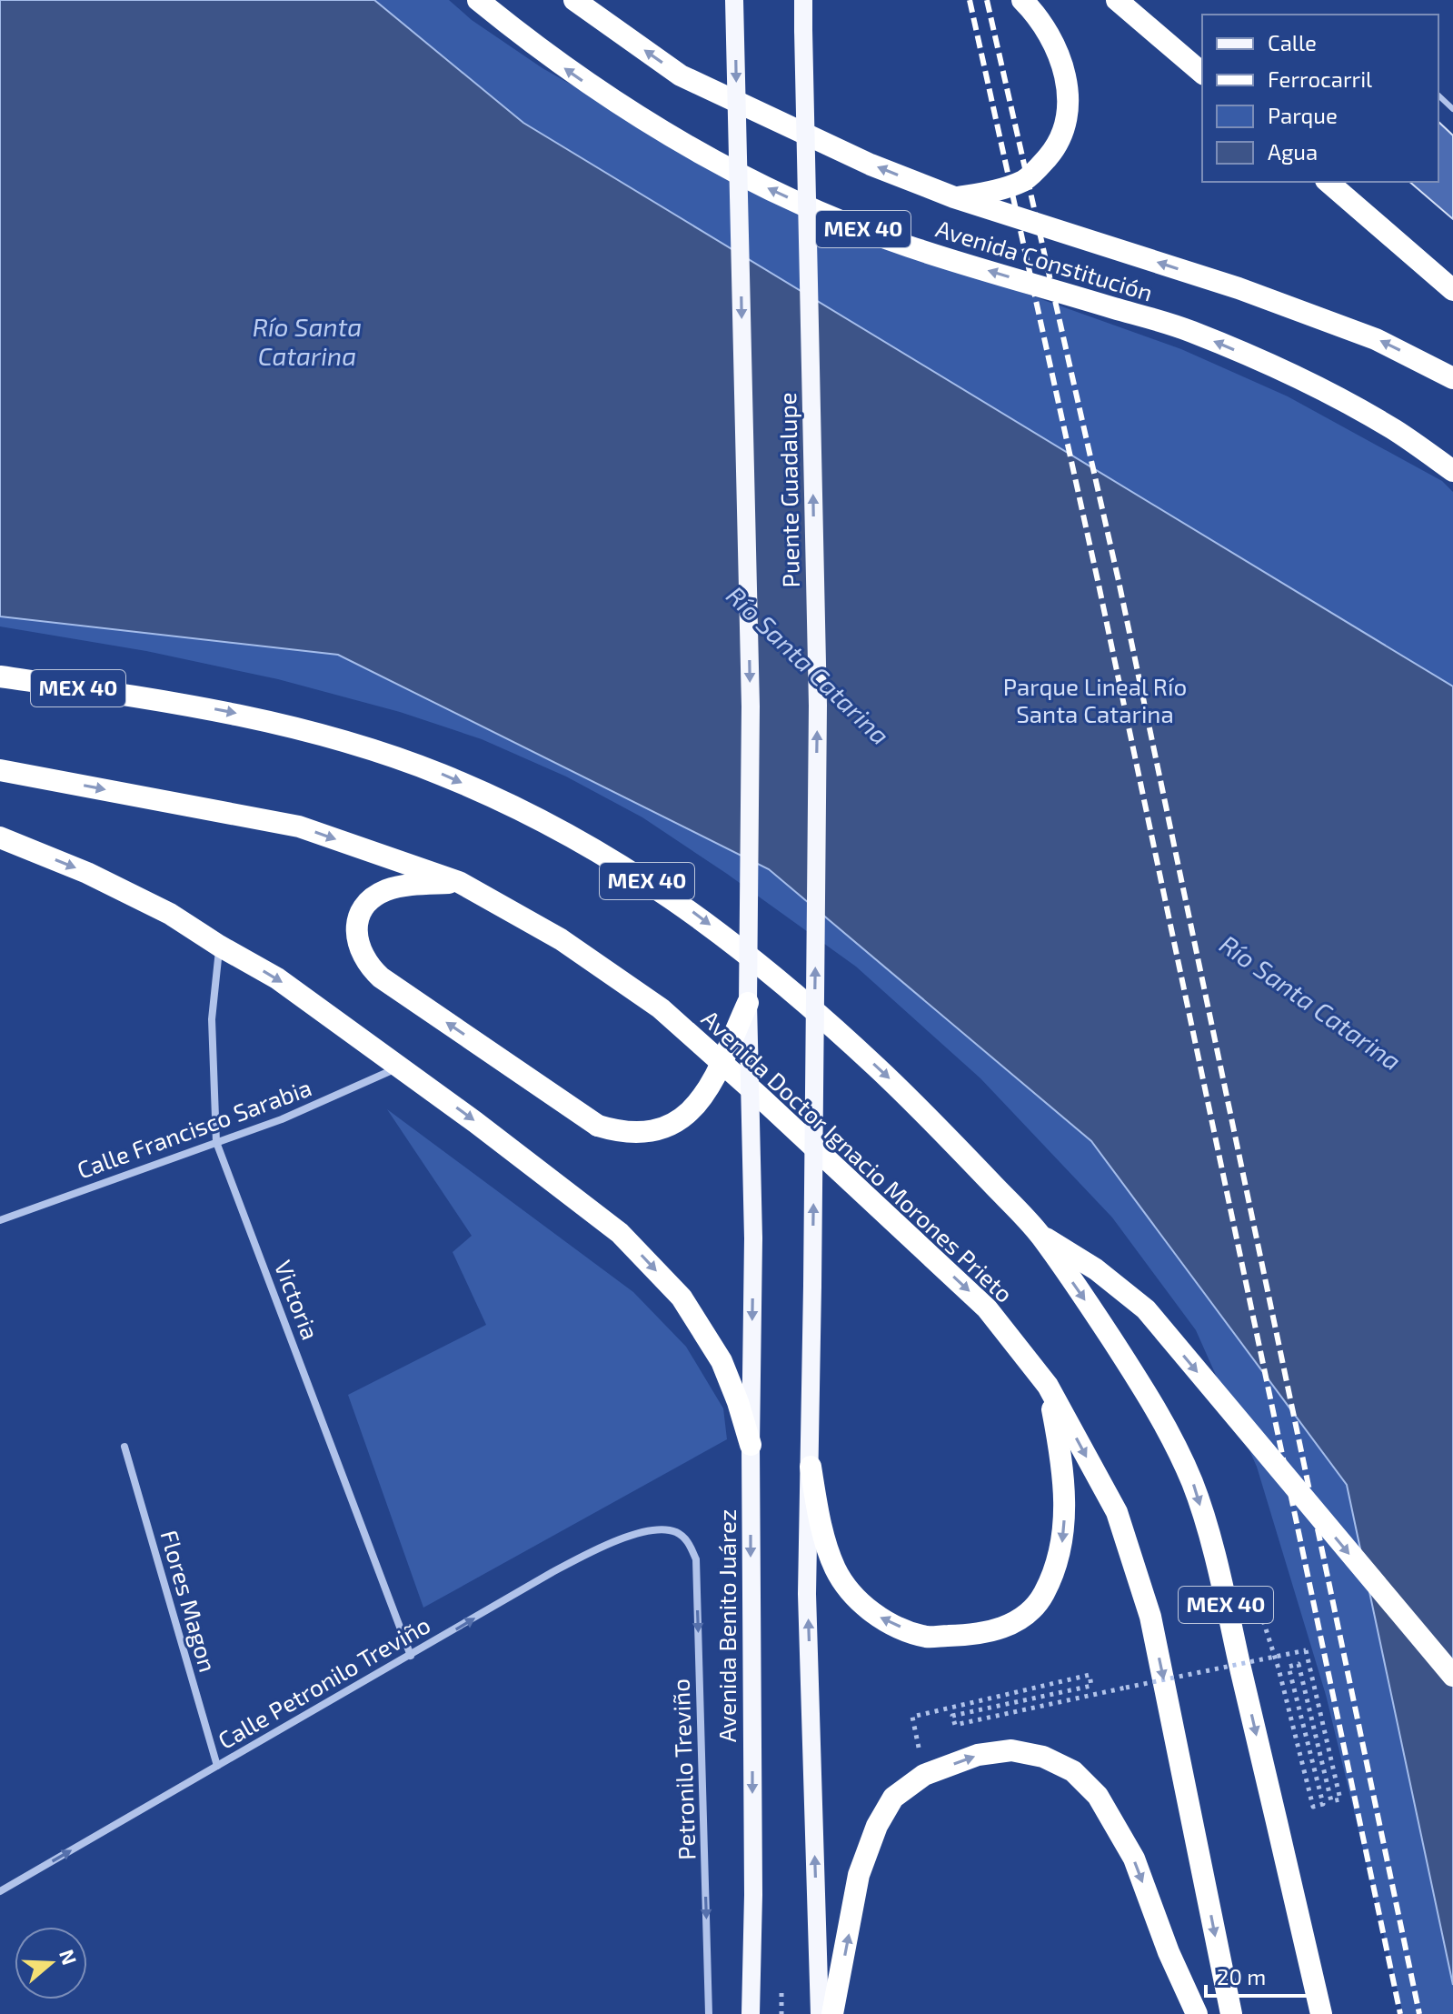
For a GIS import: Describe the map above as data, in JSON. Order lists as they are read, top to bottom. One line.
{"streets":{"highway":["MEX 40","Avenida Constitución","Avenida Doctor Ignacio Morones Prieto"],"main road":["Puente Guadalupe","Avenida Benito Juárez"],"street":["Calle Francisco Sarabia","Victoria","Flores Magon","Calle Petronilo Treviño","Petronilo Treviño"]},"crossings":[["MEX 40","Puente Guadalupe"],["Puente Guadalupe","Avenida Benito Juárez"],["Calle Francisco Sarabia","Victoria"],["Victoria","Calle Petronilo Treviño"],["Flores Magon","Calle Petronilo Treviño"],["Calle Petronilo Treviño","Petronilo Treviño"]],"one_way":["Avenida Constitución","Calle Petronilo Treviño","Petronilo Treviño"],"water":["Río Santa Catarina"],"parks":["Parque Lineal Río Santa Catarina"],"legend":["Calle","Ferrocarril","Parque","Agua"],"scale_bar":"20 m","north":"right"}
